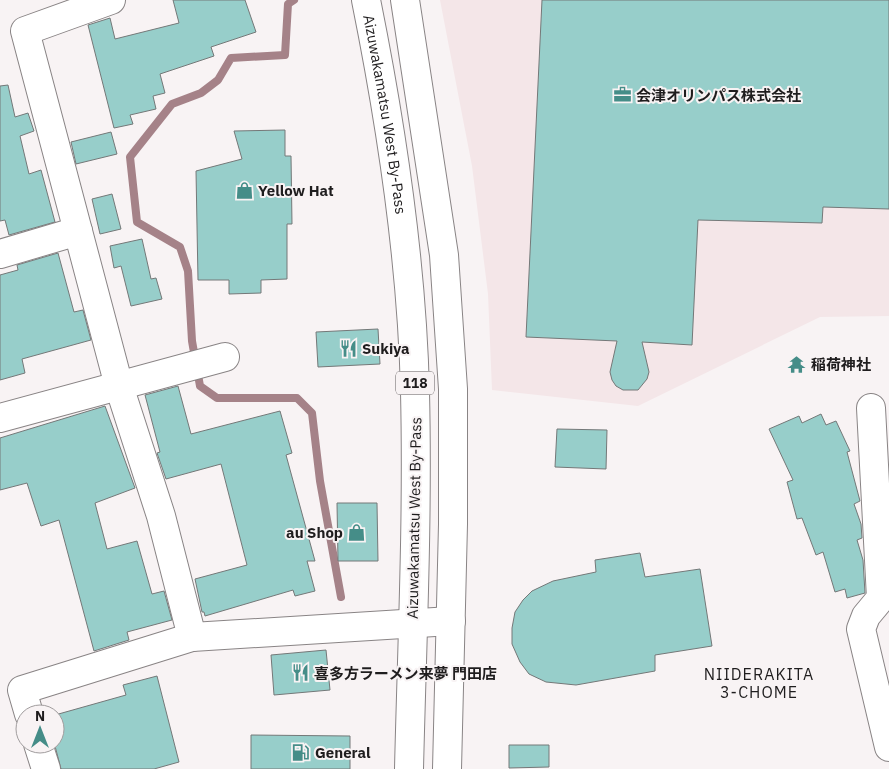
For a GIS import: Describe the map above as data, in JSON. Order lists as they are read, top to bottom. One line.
{"streets":{"main road":["Aizuwakamatsu West By-Pass","118"]},"districts":["NIIDERAKITA 3-CHOME"],"places":{"office":["会津オリンパス株式会社"],"shop":["Yellow Hat","au Shop"],"restaurant":["Sukiya","喜多方ラーメン来夢 門田店"],"temple":["稲荷神社"],"fuel station":["General"]},"north":"top"}
